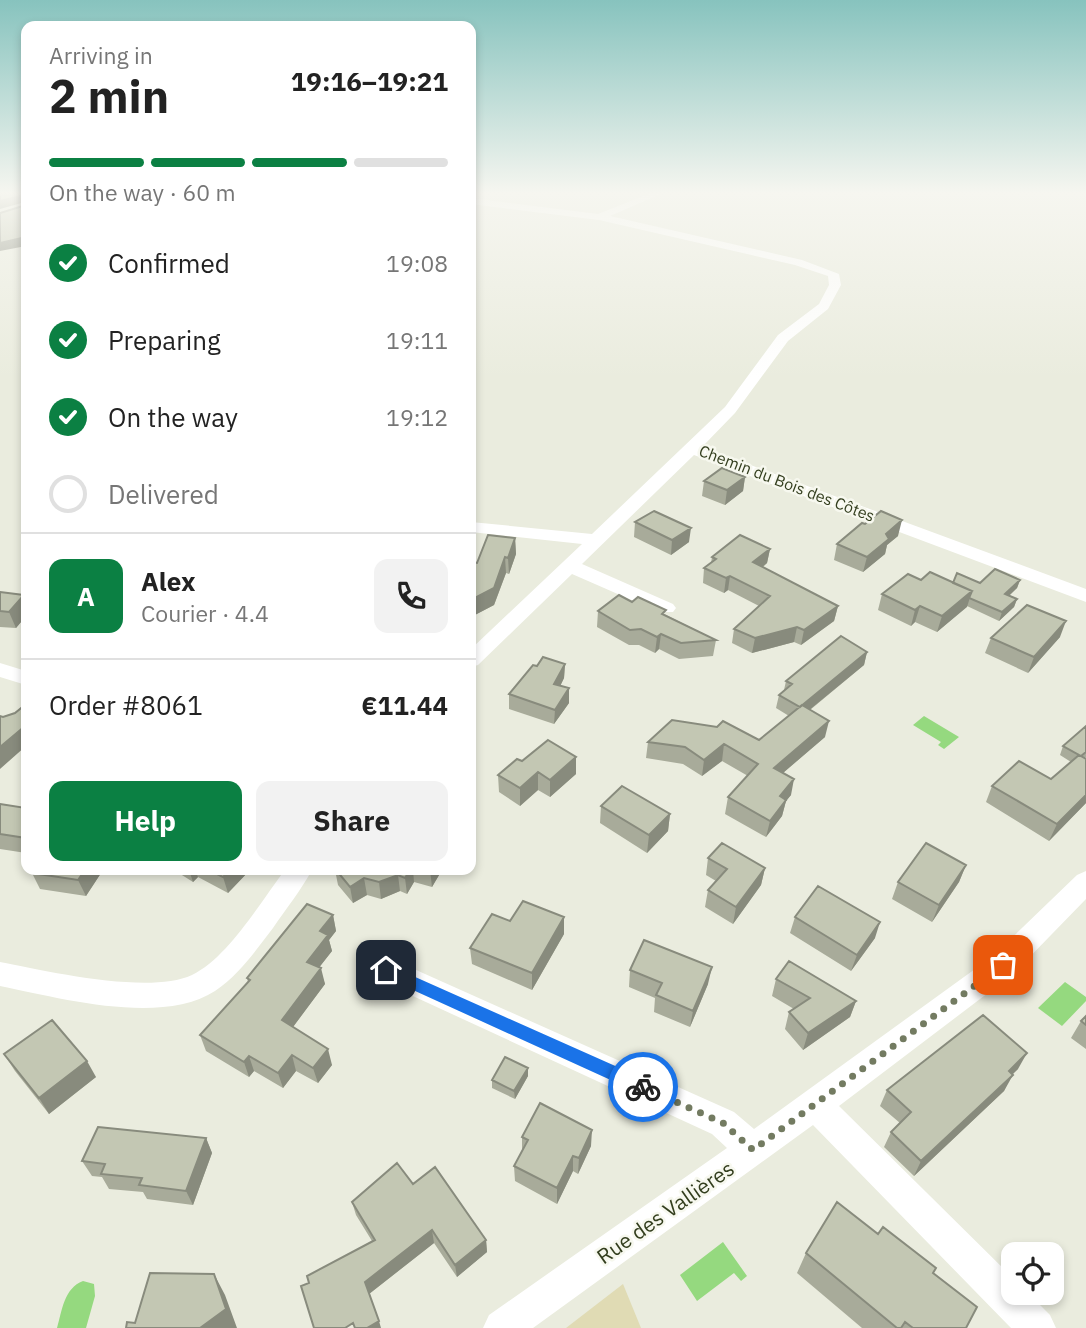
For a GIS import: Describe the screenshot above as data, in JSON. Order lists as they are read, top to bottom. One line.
{"streets":{"street":["Chemin du Bois des Côtes","Rue des Vallières"]},"page":{"heading":["2 min","Arriving in","19:16–19:21"],"panel":["Alex","Courier · 4.4","Order #8061","€11.44"],"bar":"On the way · 60 m","list":[["Confirmed","19:08"],["Preparing","19:11"],["On the way","19:12"],"Delivered"],"round":"A","buttons":["Help","Share"]}}
